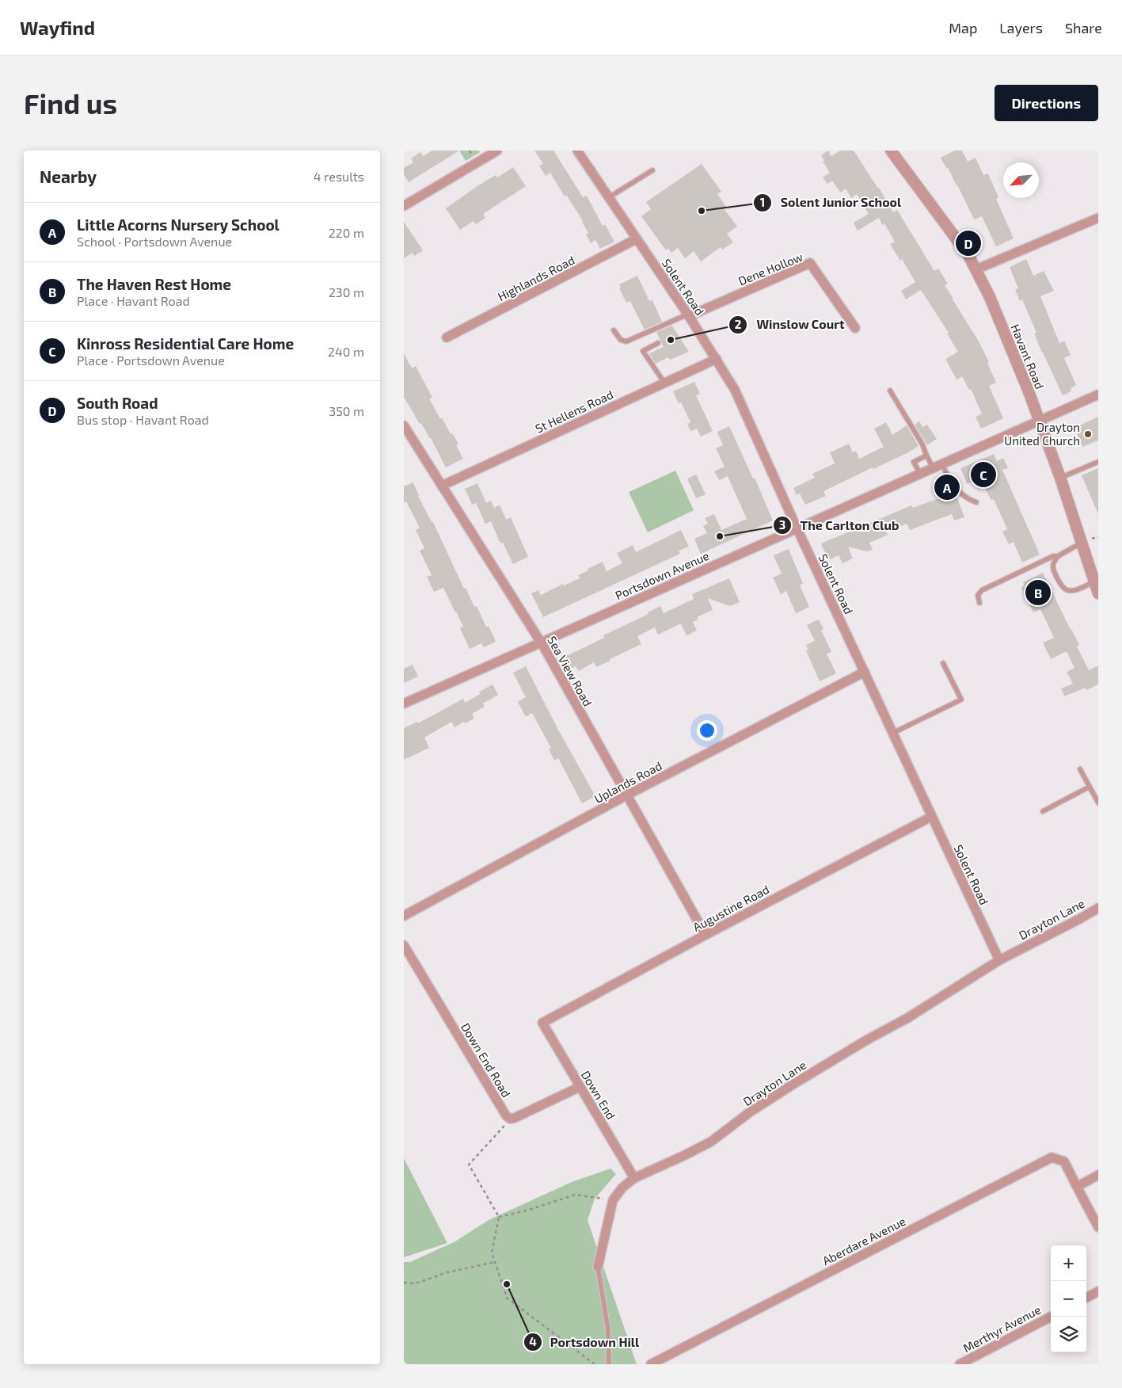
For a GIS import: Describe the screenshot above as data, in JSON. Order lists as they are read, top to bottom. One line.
{"streets":{"street":["Dene Hollow","Highlands Road","Solent Road","Havant Road","St Hellens Road","Portsdown Avenue","Sea View Road","Uplands Road","Augustine Road","Drayton Lane","Down End Road","Down End","Aberdare Avenue","Merthyr Avenue"]},"crossings":[["Dene Hollow","Solent Road"],["Highlands Road","Solent Road"],["Solent Road","St Hellens Road"],["Solent Road","Portsdown Avenue"],["Solent Road","Uplands Road"],["Solent Road","Augustine Road"],["Solent Road","Drayton Lane"],["Havant Road","Portsdown Avenue"],["St Hellens Road","Sea View Road"],["Portsdown Avenue","Sea View Road"],["Sea View Road","Uplands Road"],["Sea View Road","Augustine Road"],["Augustine Road","Down End"],["Drayton Lane","Down End"]],"places":["Solent Junior School","Winslow Court","Drayton United Church","The Carlton Club","Portsdown Hill"],"north":"bottom left","page":{"header":"Wayfind","nav":["Map","Layers","Share"],"buttons":"Directions","title":"Find us","heading":["Nearby","4 results"],"list":[{"mark":"A","name":"Little Acorns Nursery School","note":"School · Portsdown Avenue","value":"220 m"},{"mark":"B","name":"The Haven Rest Home","note":"Place · Havant Road","value":"230 m"},{"mark":"C","name":"Kinross Residential Care Home","note":"Place · Portsdown Avenue","value":"240 m"},{"mark":"D","name":"South Road","note":"Bus stop · Havant Road","value":"350 m"}],"pins":["D","C","A","B"],"map_buttons":["+","−"]}}
